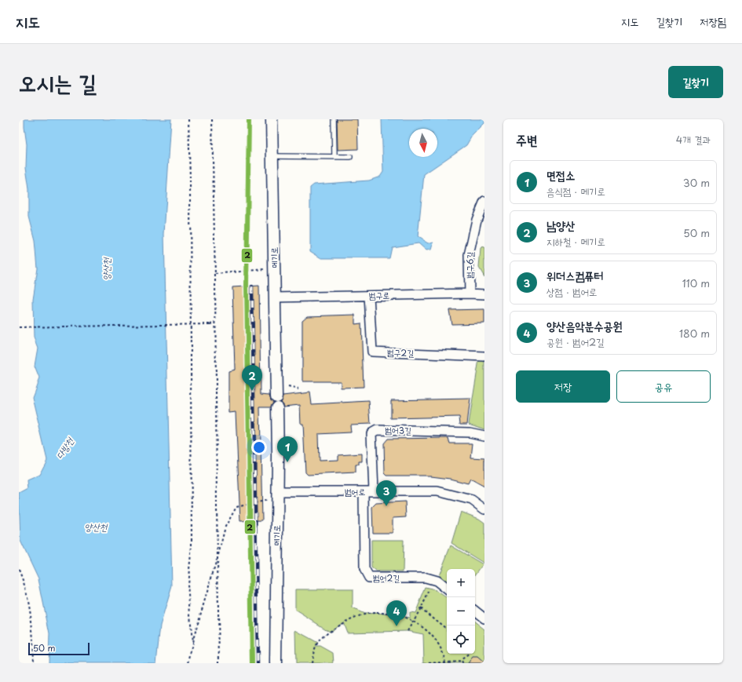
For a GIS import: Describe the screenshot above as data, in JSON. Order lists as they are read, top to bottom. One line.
{"streets":{"street":["메기로","범구6길","범구로","범구2길","범어3길","범어로","범어2길"]},"crossings":[["메기로","범구로"],["메기로","범어로"],["범구6길","범구로"],["범구로","범구2길"],["범어3길","범어로"],["범어로","범어2길"]],"water":["양산천","다방천"],"lines":["transit line 2"],"scale_bar":"50 m","north":"bottom","page":{"header":"지도","nav":["지도","길찾기","저장됨"],"title":"오시는 길","buttons":["길찾기",["저장","공유"]],"heading":["주변","4개 결과"],"list":[{"mark":"1","name":"면접소","note":"음식점 · 메기로","value":"30 m"},{"mark":"2","name":"남양산","note":"지하철 · 메기로","value":"50 m"},{"mark":"3","name":"위더스컴퓨터","note":"상점 · 범어로","value":"110 m"},{"mark":"4","name":"양산음악분수공원","note":"공원 · 범어2길","value":"180 m"}],"pins":["2","1","3","4"],"map_buttons":["+","−"],"scale":"50 m"}}
